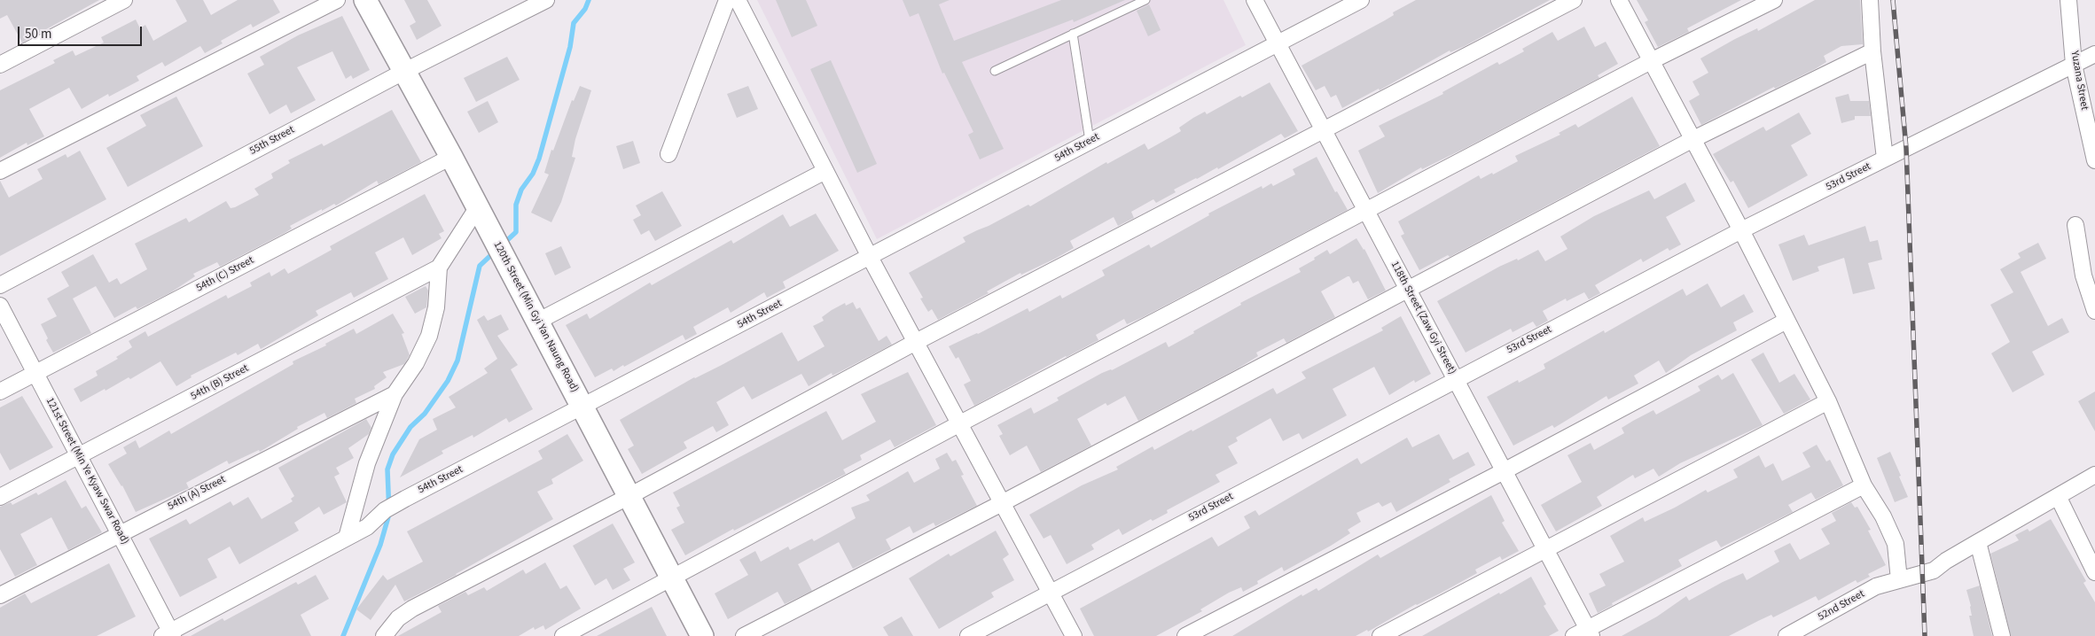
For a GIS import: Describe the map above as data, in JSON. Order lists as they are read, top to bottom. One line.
{"streets":{"main road":["120th Street (Min Gyi Yan Naung Road)"],"street":["Yuzana Street","55th Street","54th Street","53rd Street","54th (C) Street","118th Street (Zaw Gyi Street)","54th (B) Street","121st Street (Min Ye Kyaw Swar Road)","54th (A) Street","52nd Street"]},"crossings":[["Yuzana Street","53rd Street"],["55th Street","120th Street (Min Gyi Yan Naung Road)"],["54th Street","120th Street (Min Gyi Yan Naung Road)"],["54th Street","118th Street (Zaw Gyi Street)"],["54th Street","121st Street (Min Ye Kyaw Swar Road)"],["53rd Street","118th Street (Zaw Gyi Street)"],["54th (C) Street","120th Street (Min Gyi Yan Naung Road)"],["54th (C) Street","121st Street (Min Ye Kyaw Swar Road)"],["54th (B) Street","121st Street (Min Ye Kyaw Swar Road)"],["121st Street (Min Ye Kyaw Swar Road)","54th (A) Street"]],"scale_bar":"50 m"}
